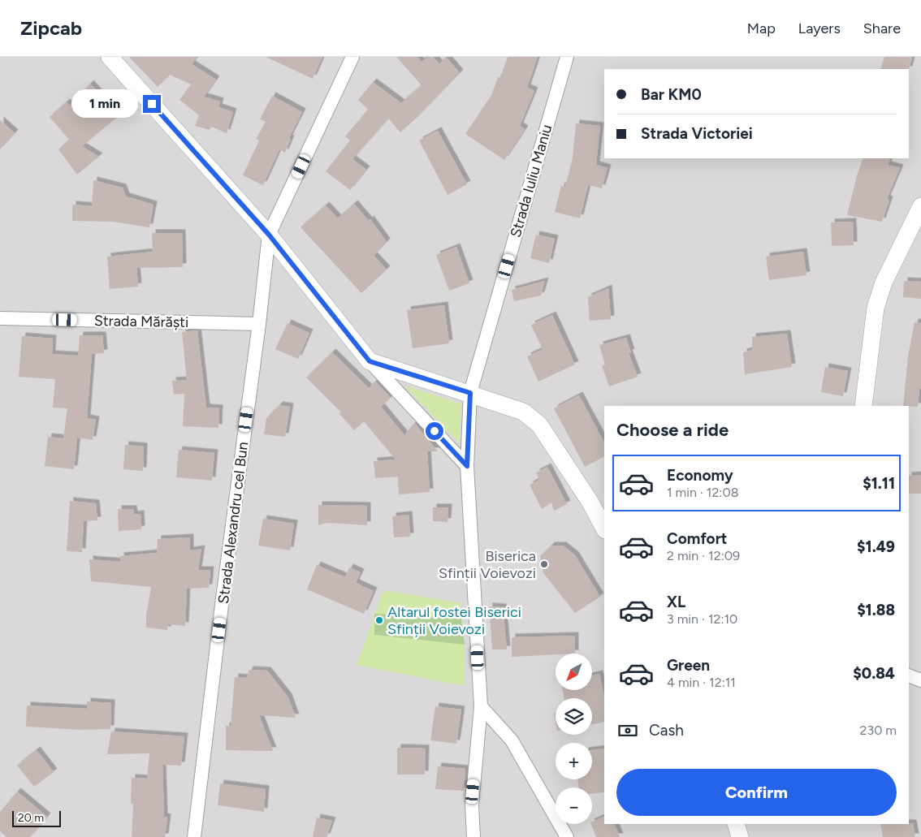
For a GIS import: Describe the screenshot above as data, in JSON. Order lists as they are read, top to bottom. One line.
{"streets":{"street":["Strada Iuliu Maniu","Strada Mărăști","Strada Alexandru cel Bun"]},"crossings":[["Strada Mărăști","Strada Alexandru cel Bun"]],"places":["Biserica Sfinții Voievozi","Altarul fostei Biserici Sfinții Voievozi"],"scale_bar":"20 m","north":"bottom left","page":{"header":"Zipcab","nav":["Map","Layers","Share"],"banner":["Bar KM0","Strada Victoriei"],"bubble":"1 min","heading":"Choose a ride","list":[{"name":"Economy","note":"1 min · 12:08","value":"$1.11"},{"name":"Comfort","note":"2 min · 12:09","value":"$1.49"},{"name":"XL","note":"3 min · 12:10","value":"$1.88"},{"name":"Green","note":"4 min · 12:11","value":"$0.84"}],"map_buttons":["+","−"],"pay":["Cash","230 m"],"buttons":"Confirm","scale":"20 m"}}
